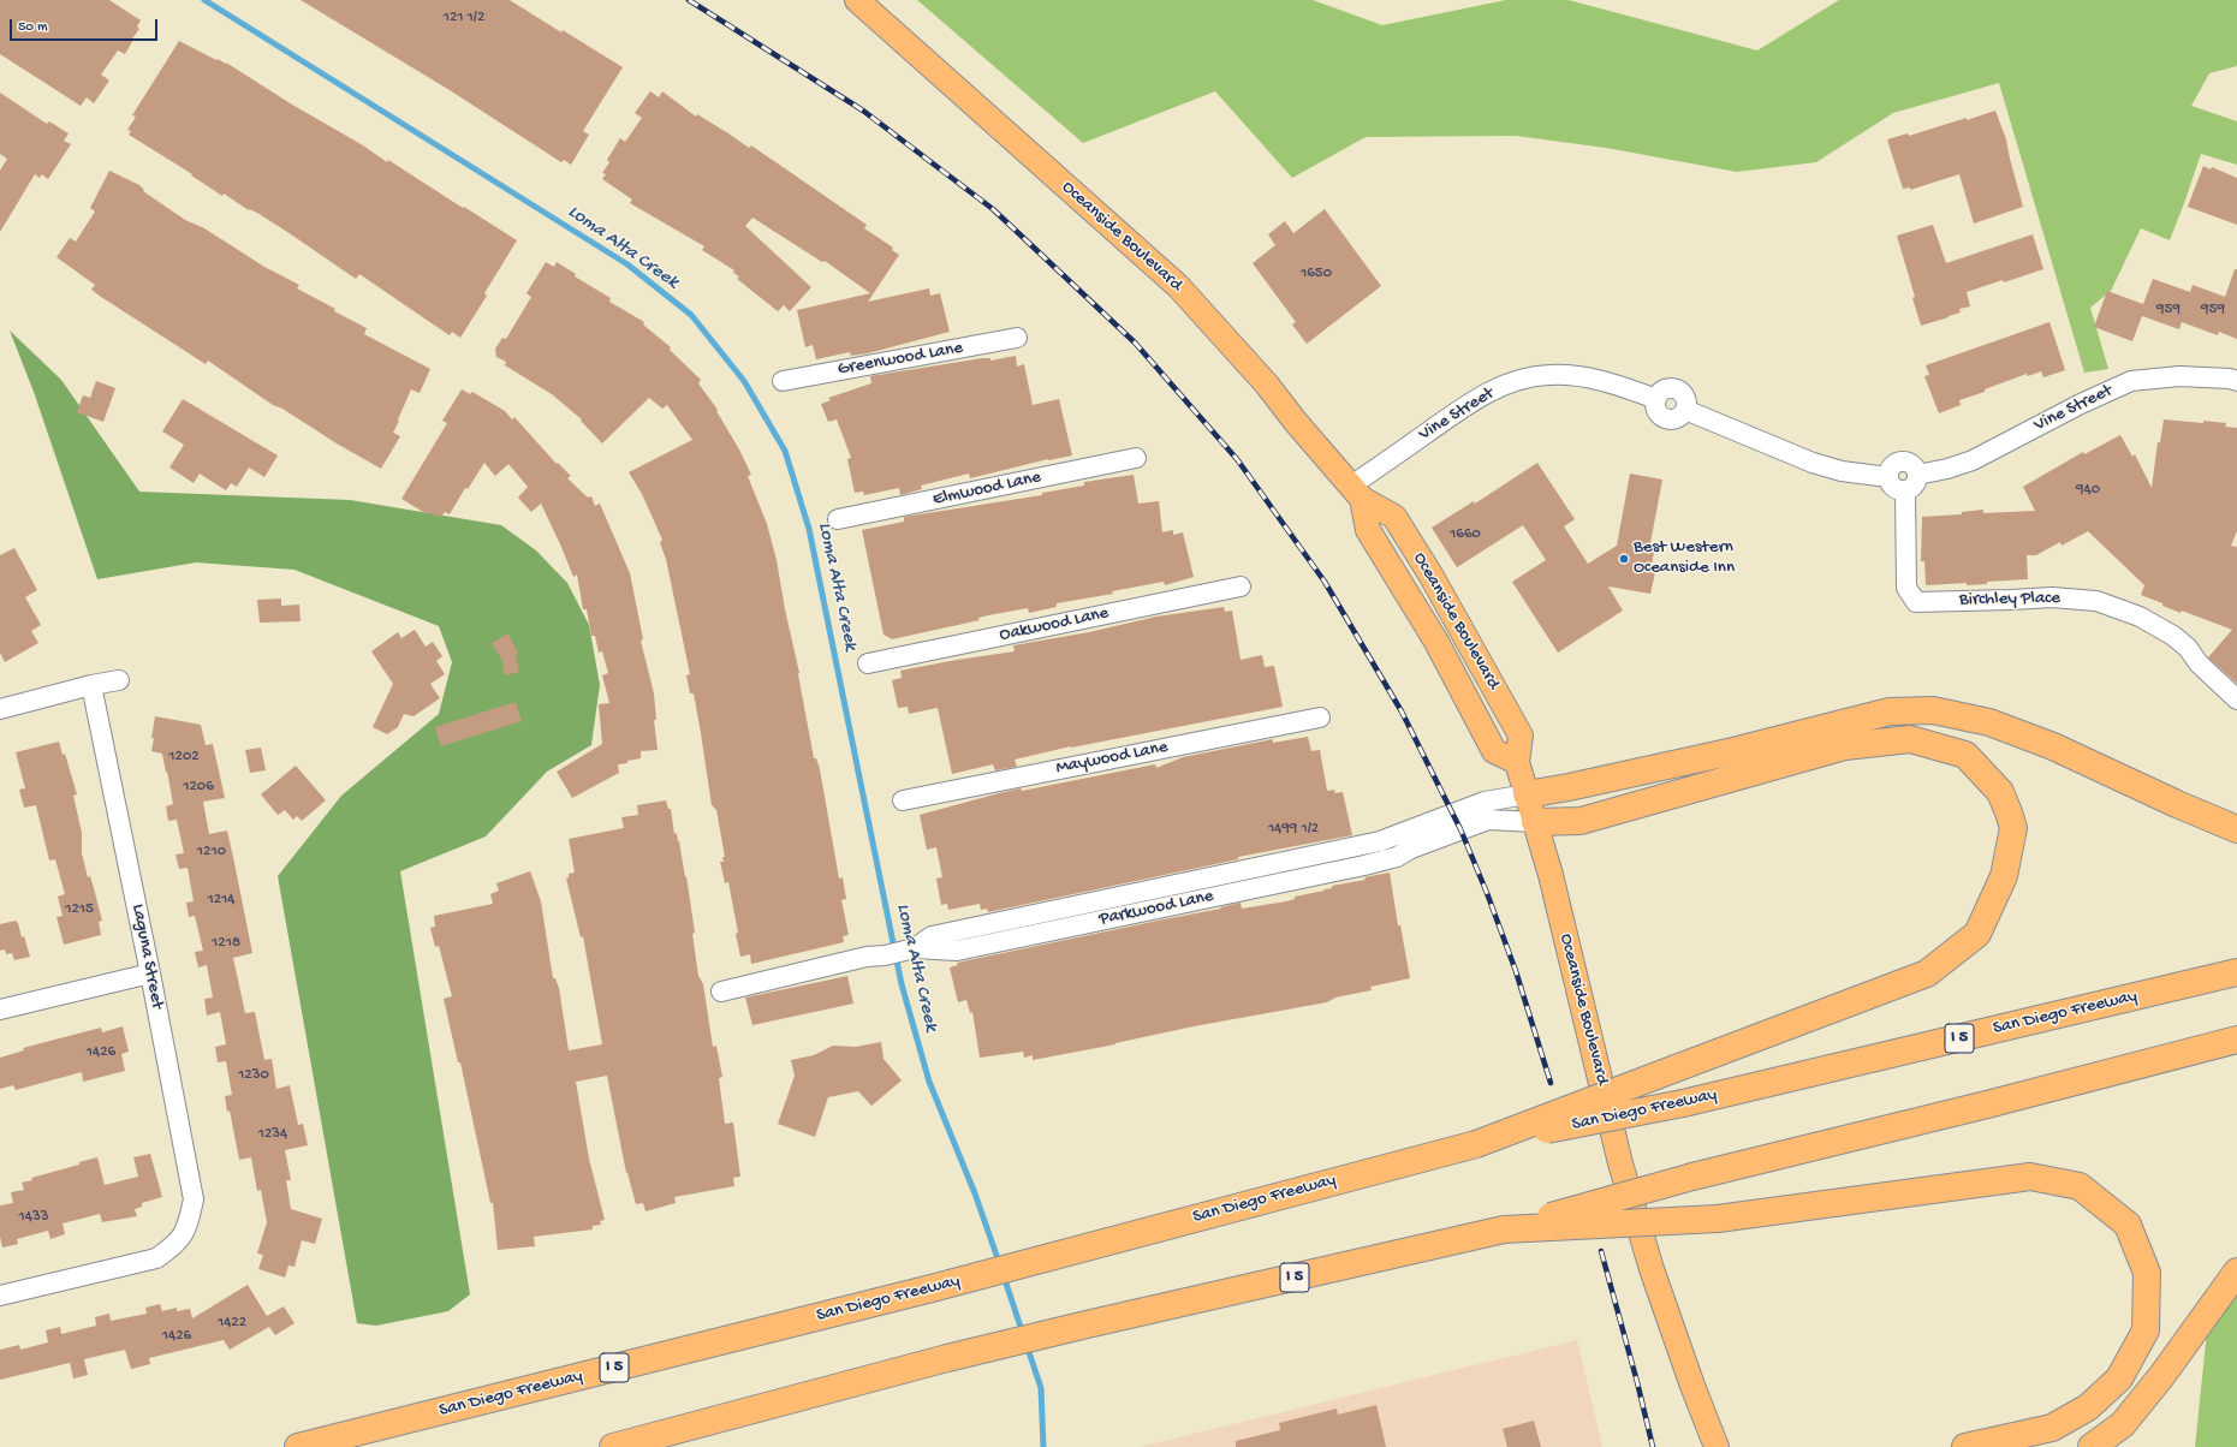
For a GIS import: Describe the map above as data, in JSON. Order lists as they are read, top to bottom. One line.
{"streets":{"highway":["San Diego Freeway","I 5"],"main road":["Oceanside Boulevard"],"street":["Greenwood Lane","Vine Street","Elmwood Lane","Birchley Place","Oakwood Lane","Maywood Lane","Parkwood Lane","Laguna Street"]},"crossings":[["Oceanside Boulevard","Vine Street"],["Oceanside Boulevard","Parkwood Lane"],["Vine Street","Birchley Place"]],"water":["Loma Alta Creek"],"places":["Best Western Oceanside Inn"],"house_numbers":["121 1/2","1650","959","959","940","1660","1202","1206","1499 1/2","1210","1214","1215","1218","1426","1230","1234","1433","1422","1426"],"scale_bar":"50 m"}
